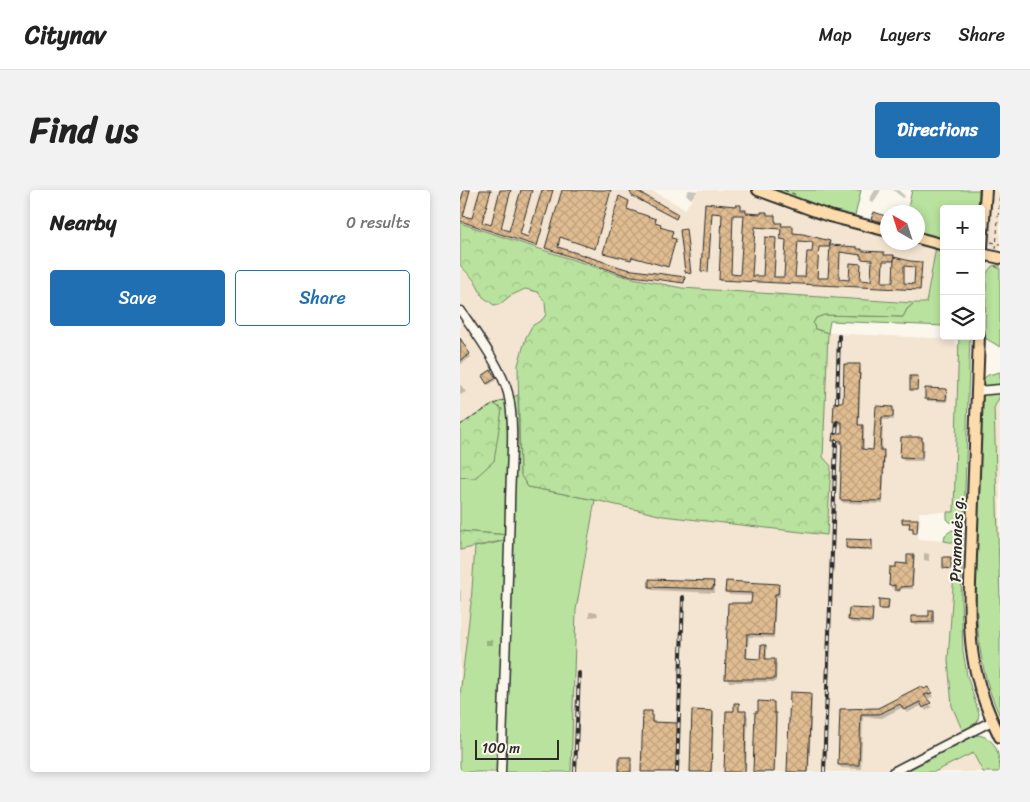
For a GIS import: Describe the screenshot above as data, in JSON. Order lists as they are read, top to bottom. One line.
{"streets":{"main road":["Pramonės g."]},"scale_bar":"100 m","north":"top left","page":{"header":"Citynav","nav":["Map","Layers","Share"],"title":"Find us","buttons":["Directions",["Save","Share"]],"heading":["Nearby","0 results"],"map_buttons":["+","−"],"scale":"100 m"}}
